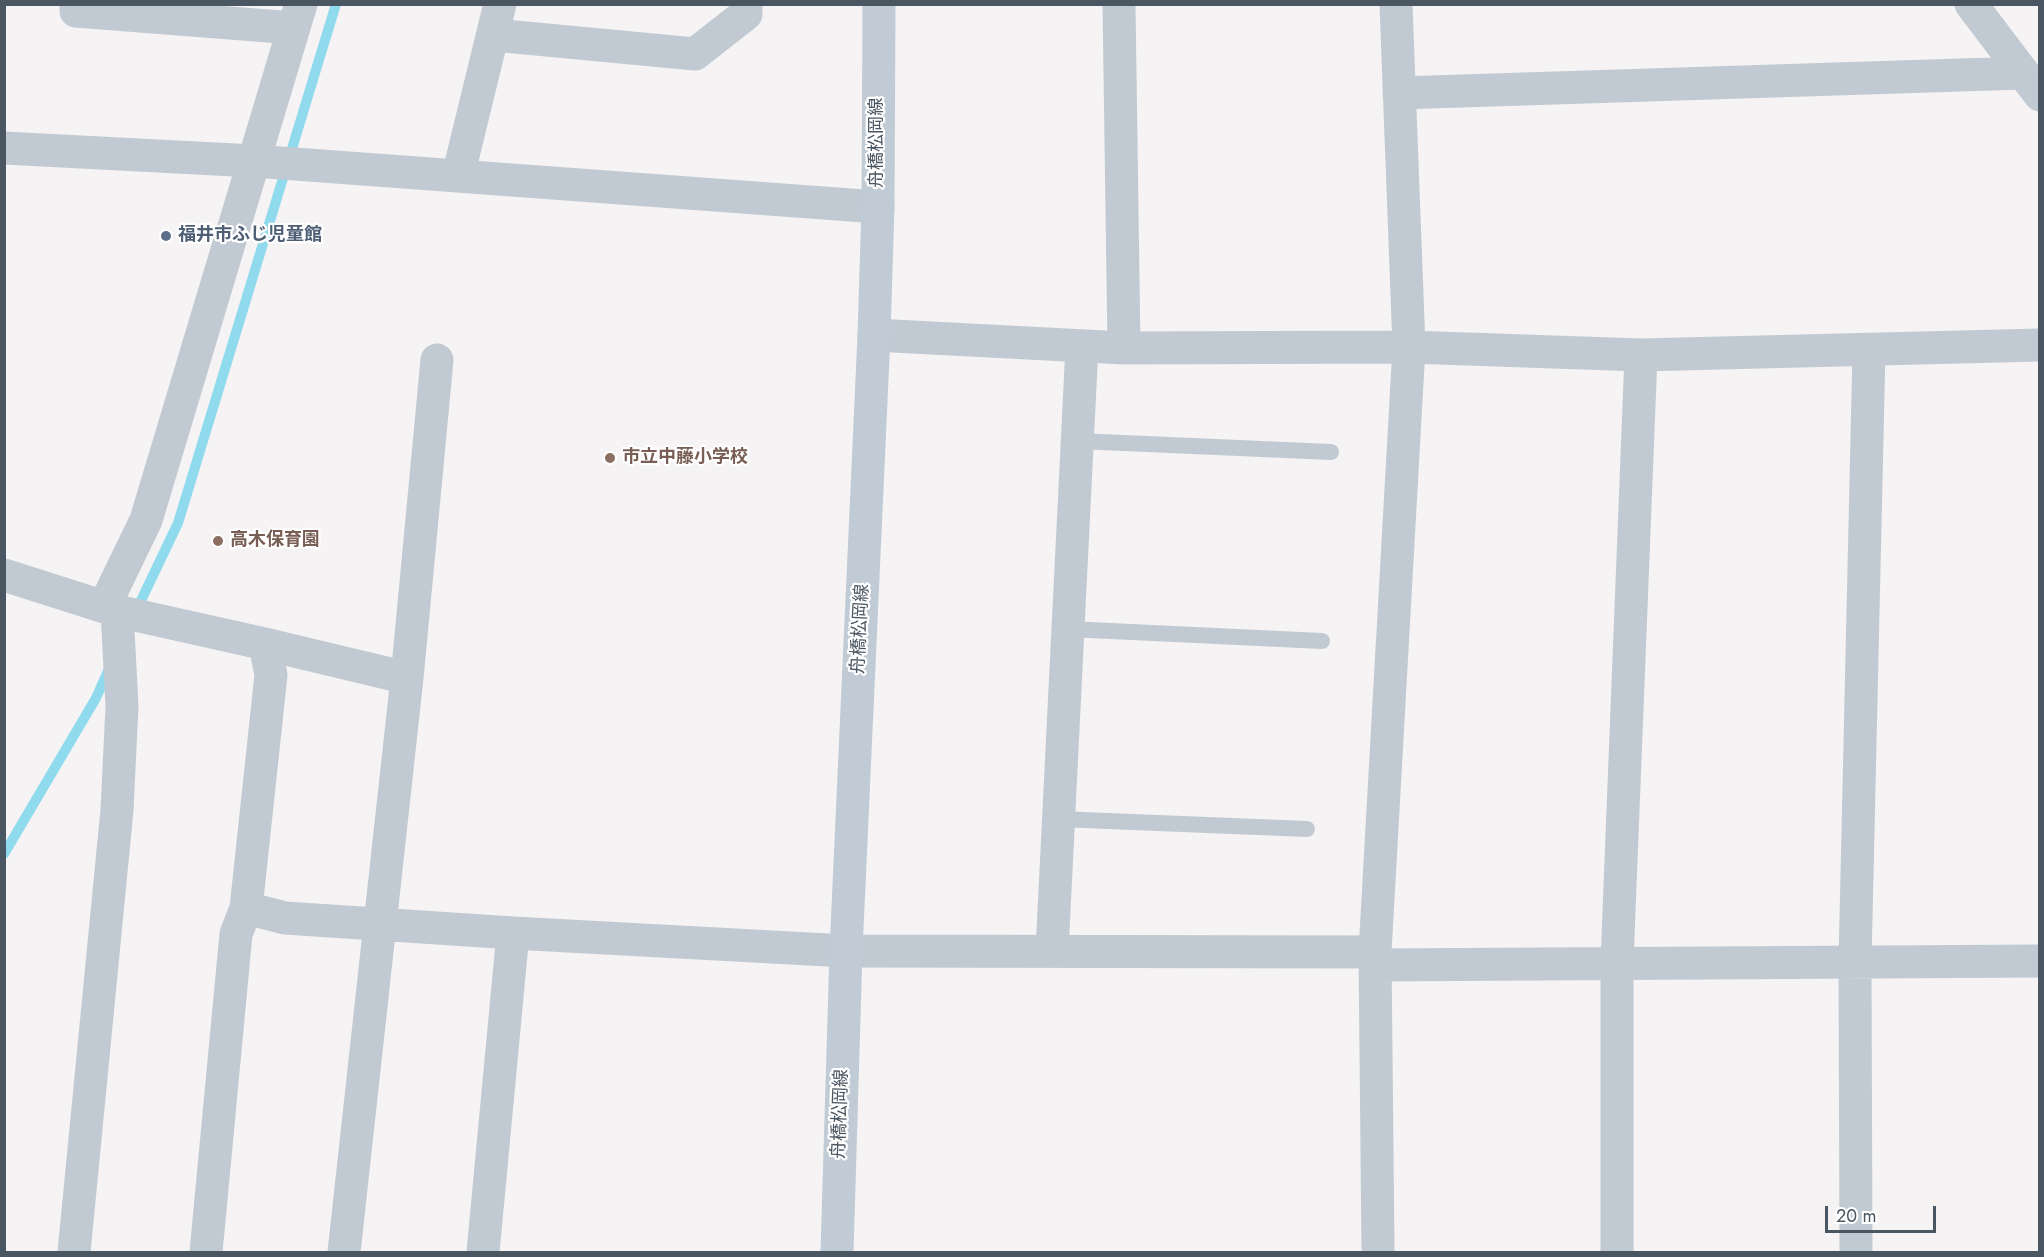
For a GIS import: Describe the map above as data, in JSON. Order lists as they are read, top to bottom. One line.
{"streets":{"main road":["舟橋松岡線"]},"places":["福井市ふじ児童館","市立中藤小学校","高木保育園"],"scale_bar":"20 m"}
